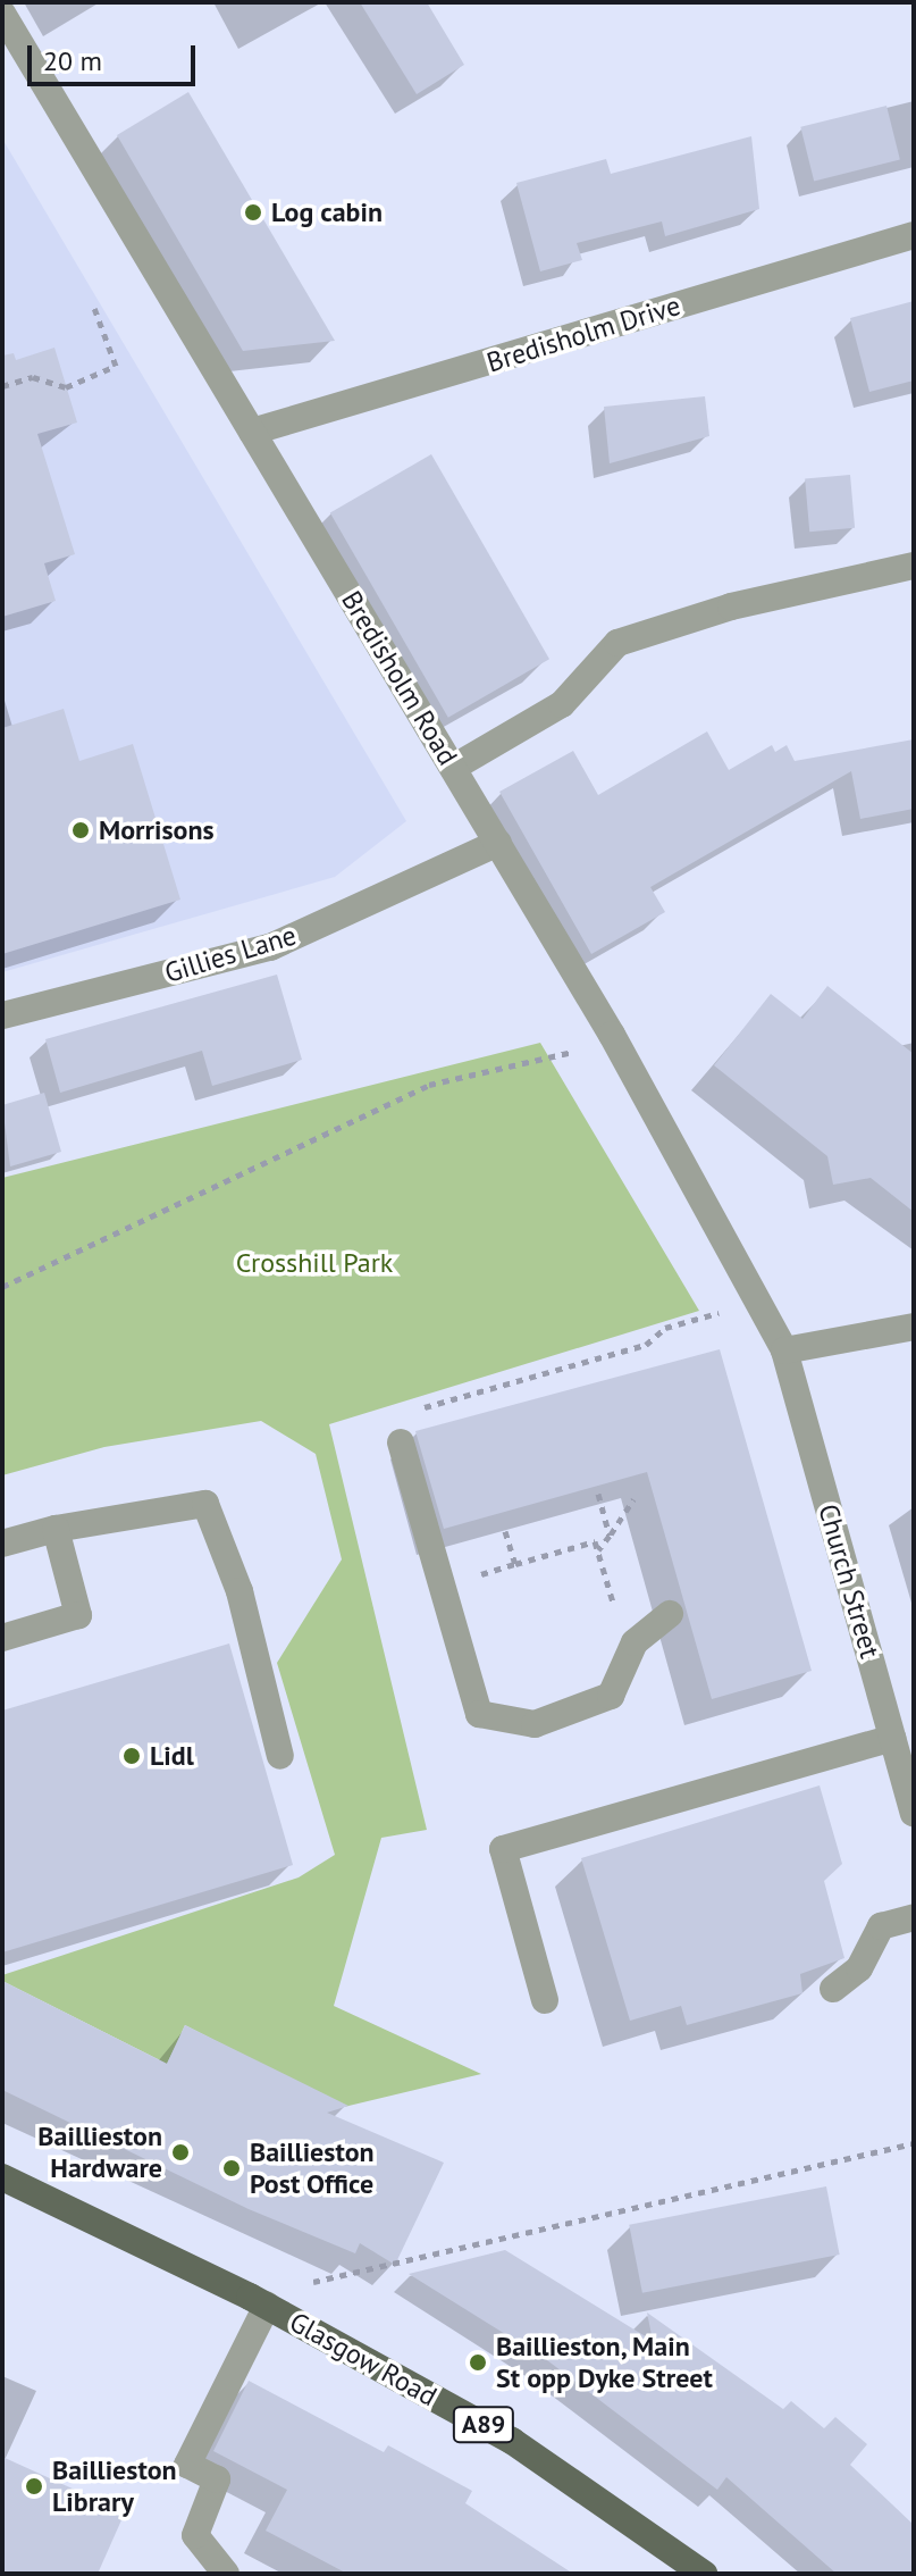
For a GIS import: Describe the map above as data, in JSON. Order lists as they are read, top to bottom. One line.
{"streets":{"main road":["Glasgow Road","A89"],"street":["Bredisholm Drive","Bredisholm Road","Gillies Lane","Church Street"]},"crossings":[["Bredisholm Drive","Bredisholm Road"],["Bredisholm Road","Gillies Lane"],["Bredisholm Road","Church Street"]],"parks":["Crosshill Park"],"places":["Log cabin","Morrisons","Lidl","Baillieston Hardware","Baillieston Post Office","Baillieston, Main St opp Dyke Street","Baillieston Library"],"scale_bar":"20 m"}
